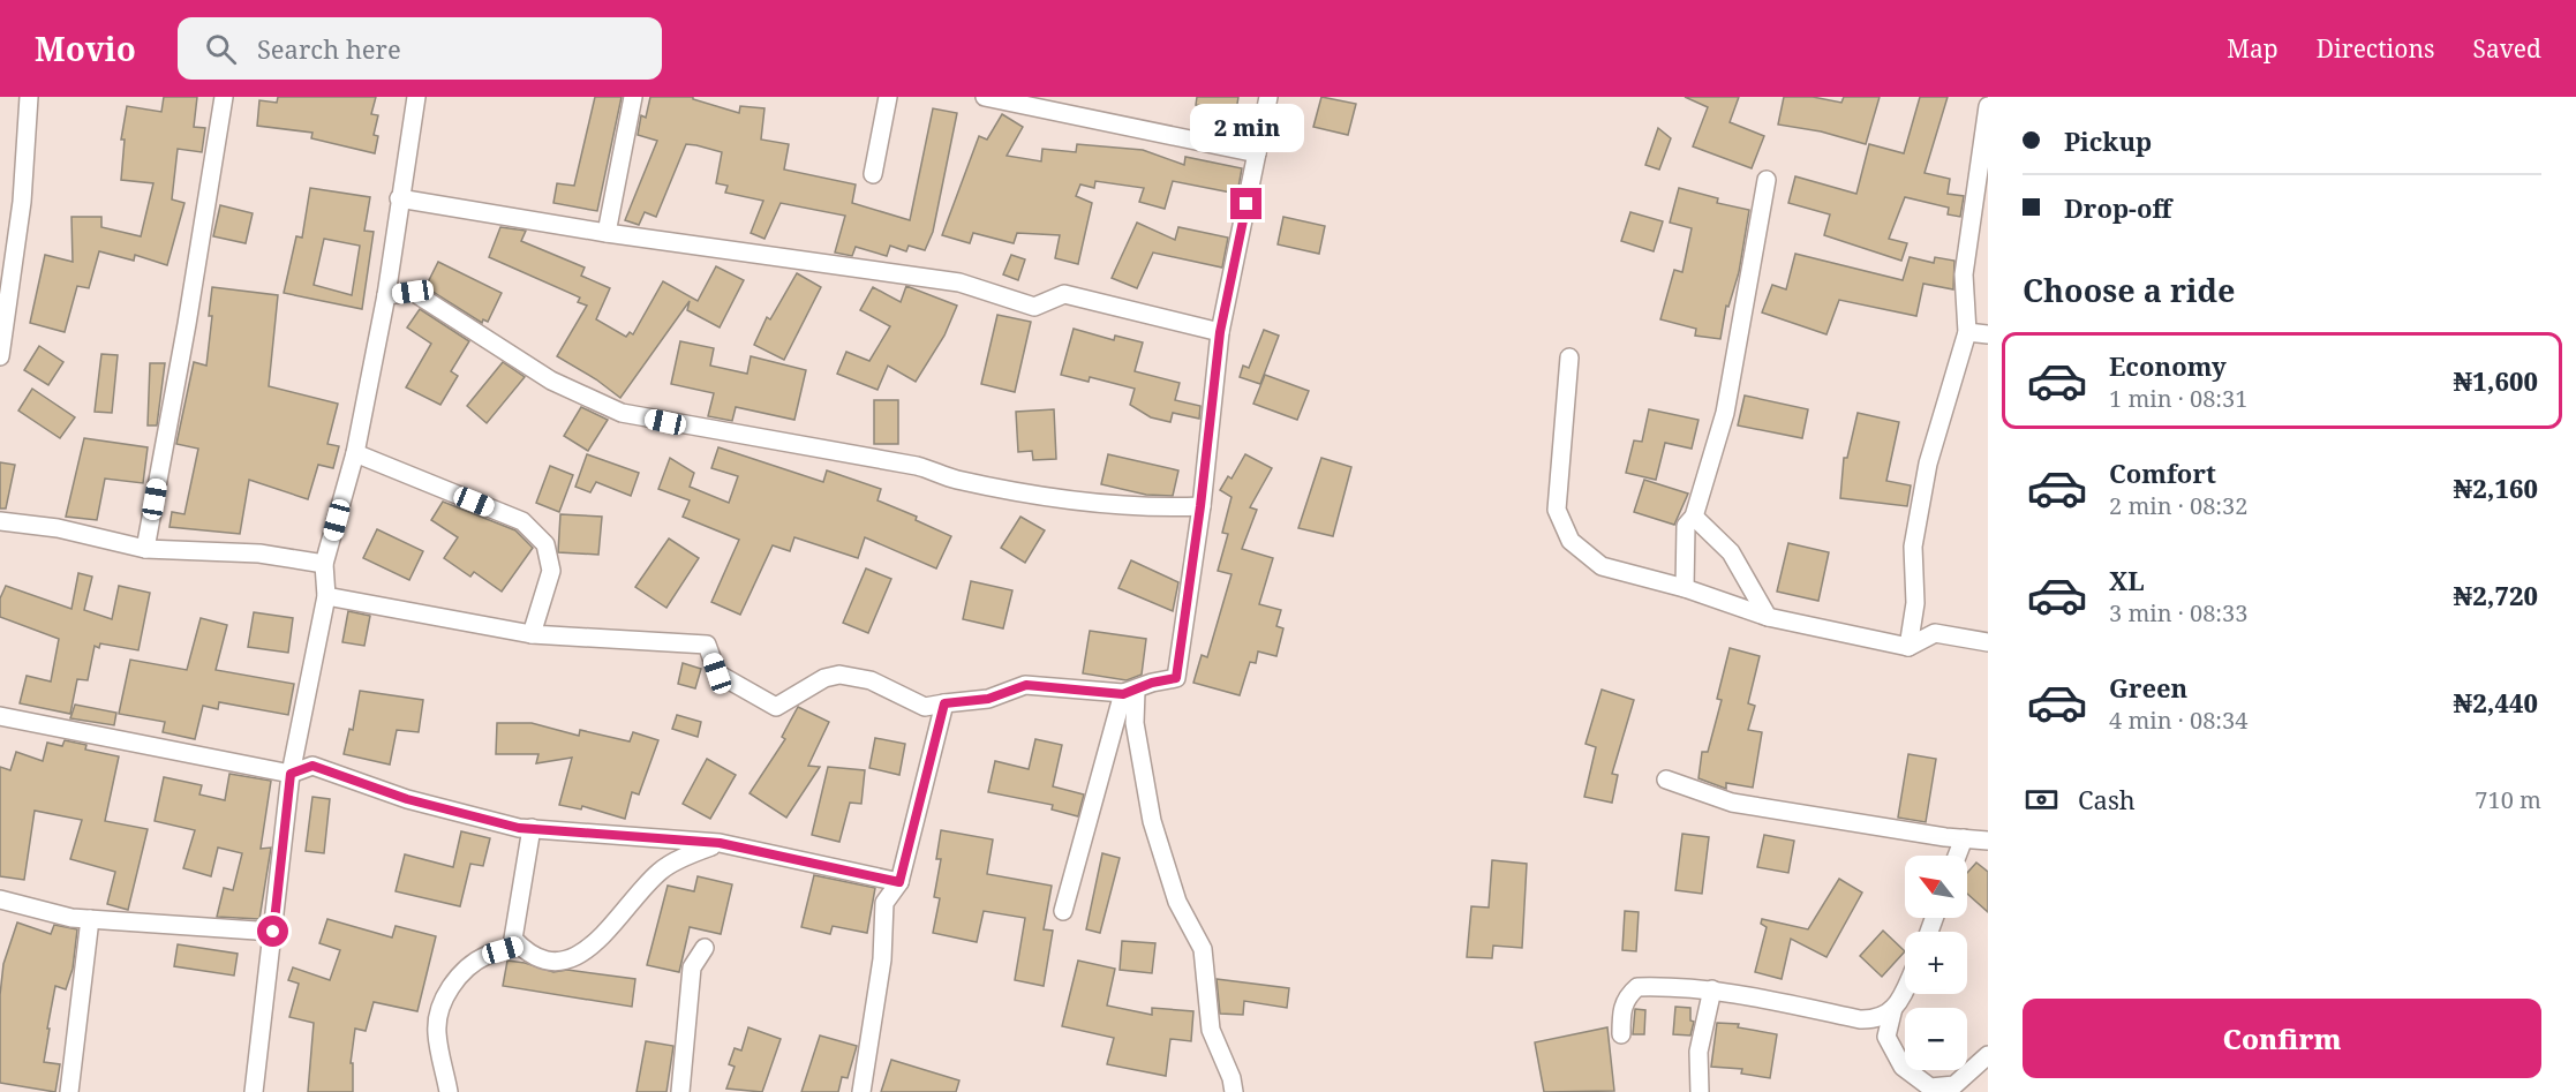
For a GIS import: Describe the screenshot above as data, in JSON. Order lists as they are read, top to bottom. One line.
{"north":"top left","page":{"header":"Movio","search":"Search here","nav":["Map","Directions","Saved"],"banner":["Pickup","Drop-off"],"bubble":"2 min","heading":"Choose a ride","list":[{"name":"Economy","note":"1 min · 08:31","value":"₦1,600"},{"name":"Comfort","note":"2 min · 08:32","value":"₦2,160"},{"name":"XL","note":"3 min · 08:33","value":"₦2,720"},{"name":"Green","note":"4 min · 08:34","value":"₦2,440"}],"pay":["Cash","710 m"],"map_buttons":["+","−"],"buttons":"Confirm"}}
